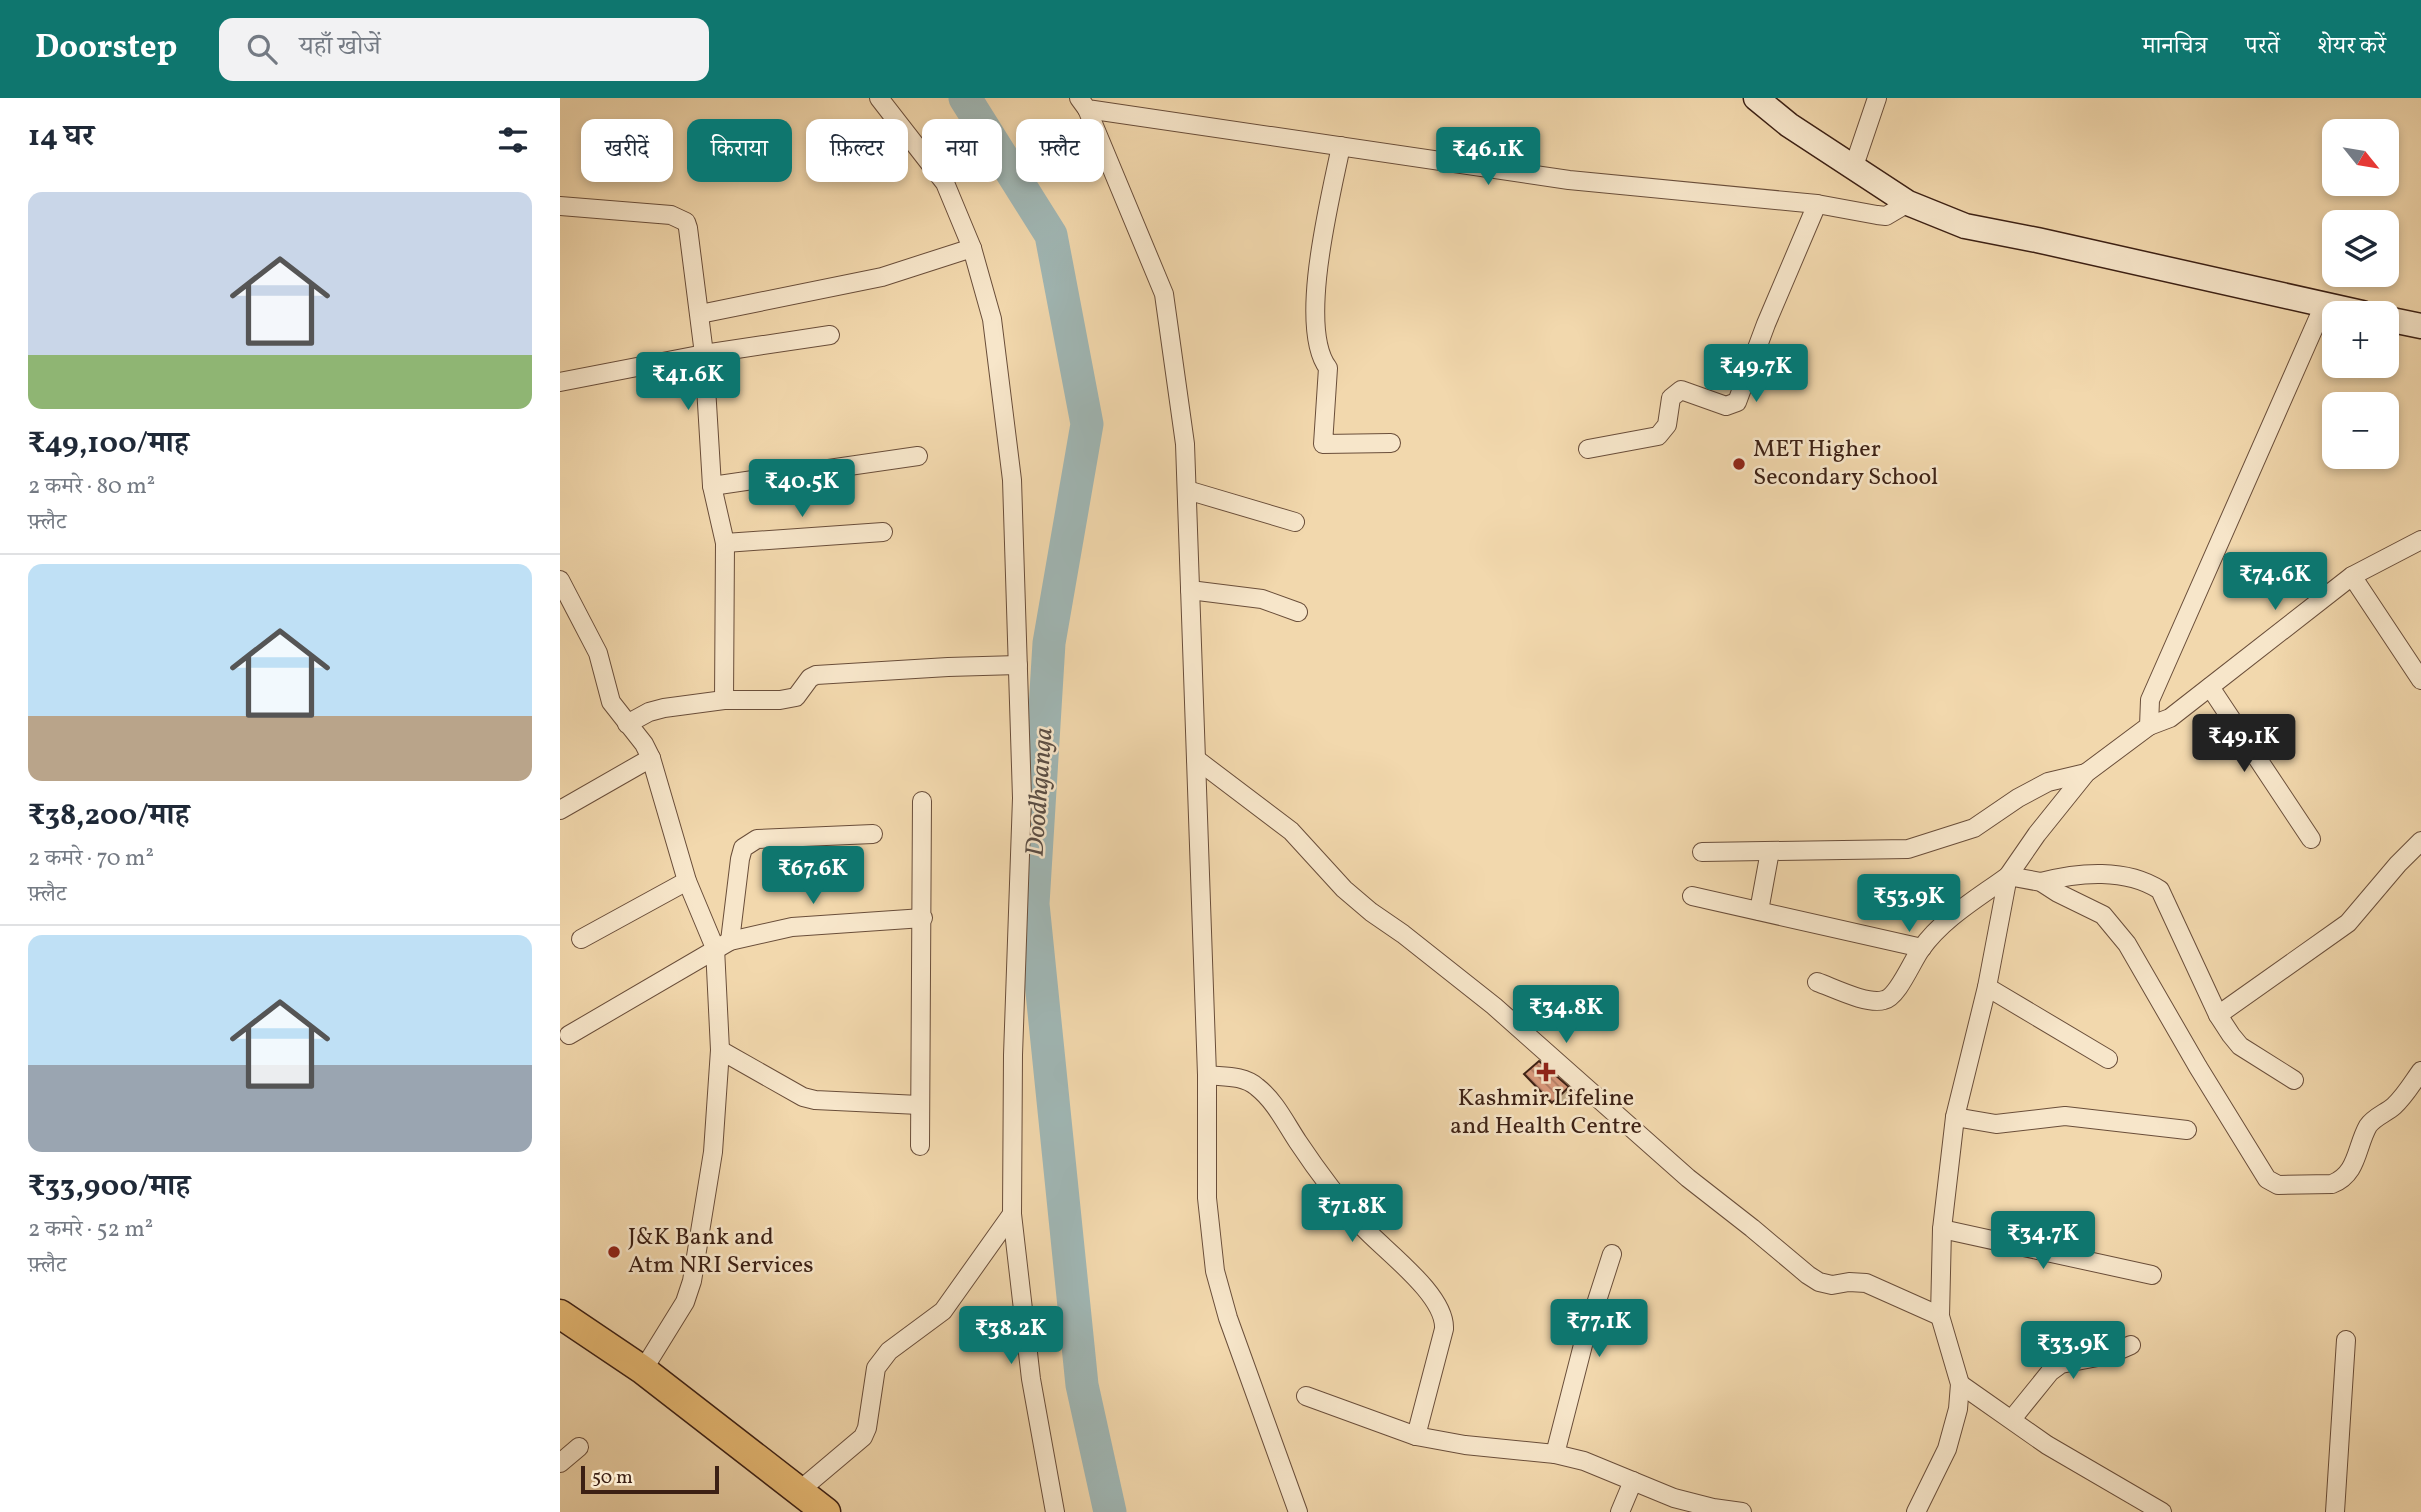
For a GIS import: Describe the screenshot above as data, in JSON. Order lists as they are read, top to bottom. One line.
{"water":["Doodhganga"],"places":{"other":["MET Higher Secondary School","J&K Bank and Atm NRI Services"],"health":["Kashmir Lifeline and Health Centre"]},"scale_bar":"50 m","north":"bottom right","page":{"header":"Doorstep","search":"यहाँ खोजें","nav":["मानचित्र","परतें","शेयर करें"],"heading":"14 घर","map_buttons":["+","−"],"chip":["खरीदें","किराया","फ़िल्टर","नया","फ़्लैट"],"price":["₹46.1K","₹49.7K","₹41.6K","₹40.5K","₹74.6K","₹49.1K","₹67.6K","₹53.9K","₹34.8K","₹71.8K","₹34.7K","₹77.1K","₹38.2K","₹33.9K"],"list":[{"name":"₹49,100/माह","note":"2 कमरे · 80 m² · फ़्लैट"},{"name":"₹38,200/माह","note":"2 कमरे · 70 m² · फ़्लैट"},{"name":"₹33,900/माह","note":"2 कमरे · 52 m² · फ़्लैट"}],"scale":"50 m"}}
